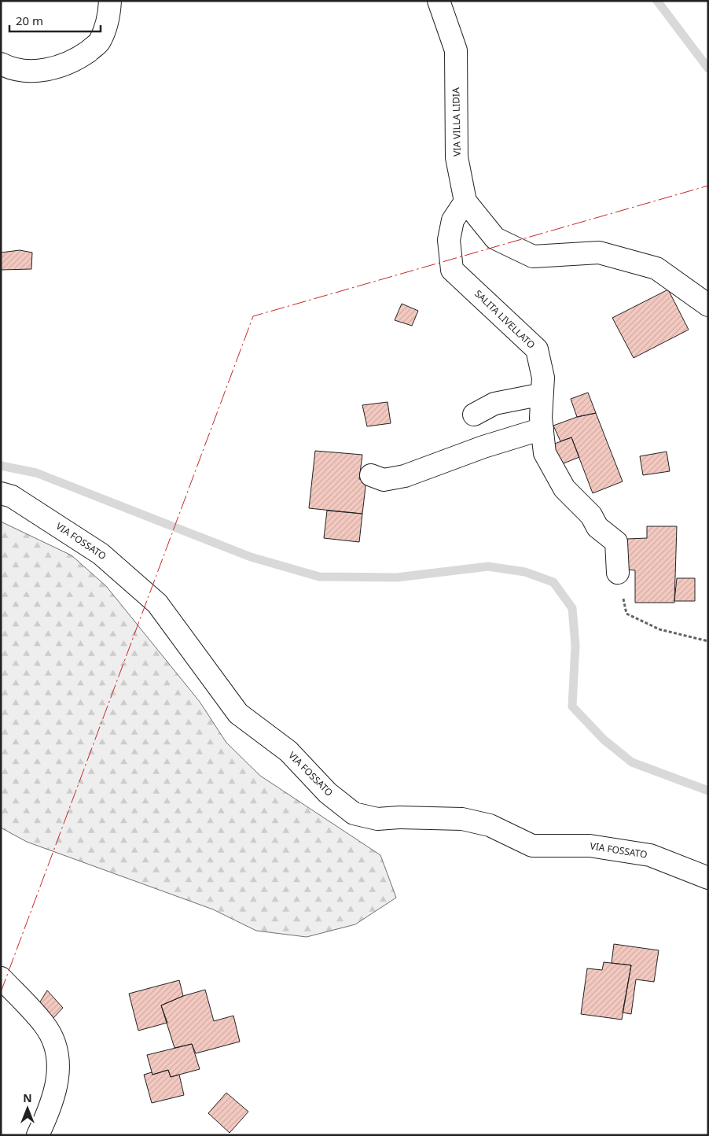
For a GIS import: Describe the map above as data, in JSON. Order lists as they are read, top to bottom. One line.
{"streets":{"street":["VIA VILLA LIDIA","SALITA LIVELLATO","VIA FOSSATO"]},"crossings":[["VIA VILLA LIDIA","SALITA LIVELLATO"]],"scale_bar":"20 m","north":"top"}
